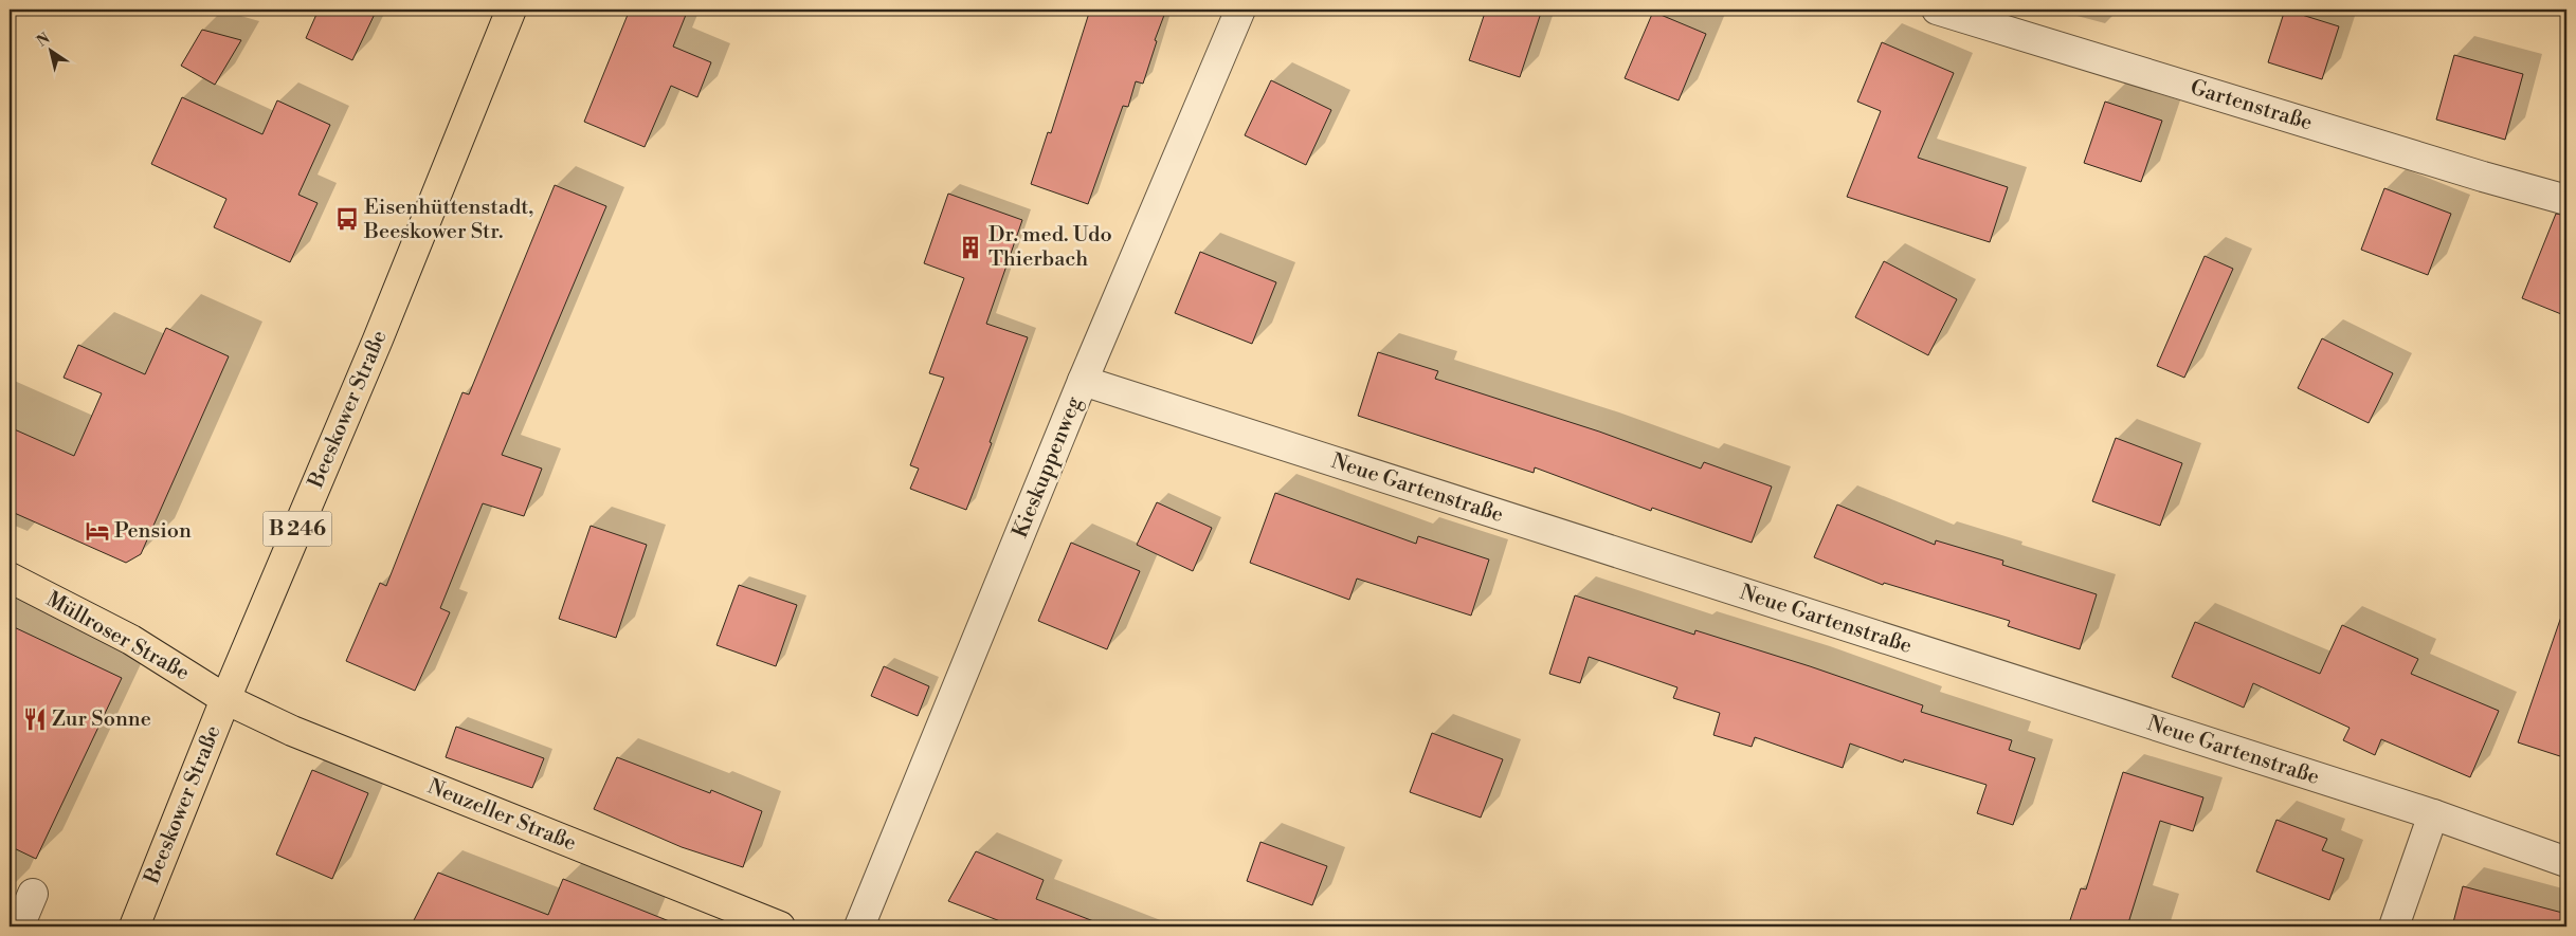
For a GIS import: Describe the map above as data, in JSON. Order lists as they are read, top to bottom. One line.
{"streets":{"main road":["Beeskower Straße","B 246","Müllroser Straße","Neuzeller Straße"],"street":["Gartenstraße","Kieskuppenweg","Neue Gartenstraße"]},"crossings":[["Beeskower Straße","Müllroser Straße"],["Beeskower Straße","Neuzeller Straße"],["Kieskuppenweg","Neue Gartenstraße"],["Müllroser Straße","Neuzeller Straße"]],"places":{"bus stop":["Eisenhüttenstadt, Beeskower Str."],"building":["Dr. med. Udo Thierbach"],"hotel":["Pension"],"restaurant":["Zur Sonne"]},"north":"top left"}
